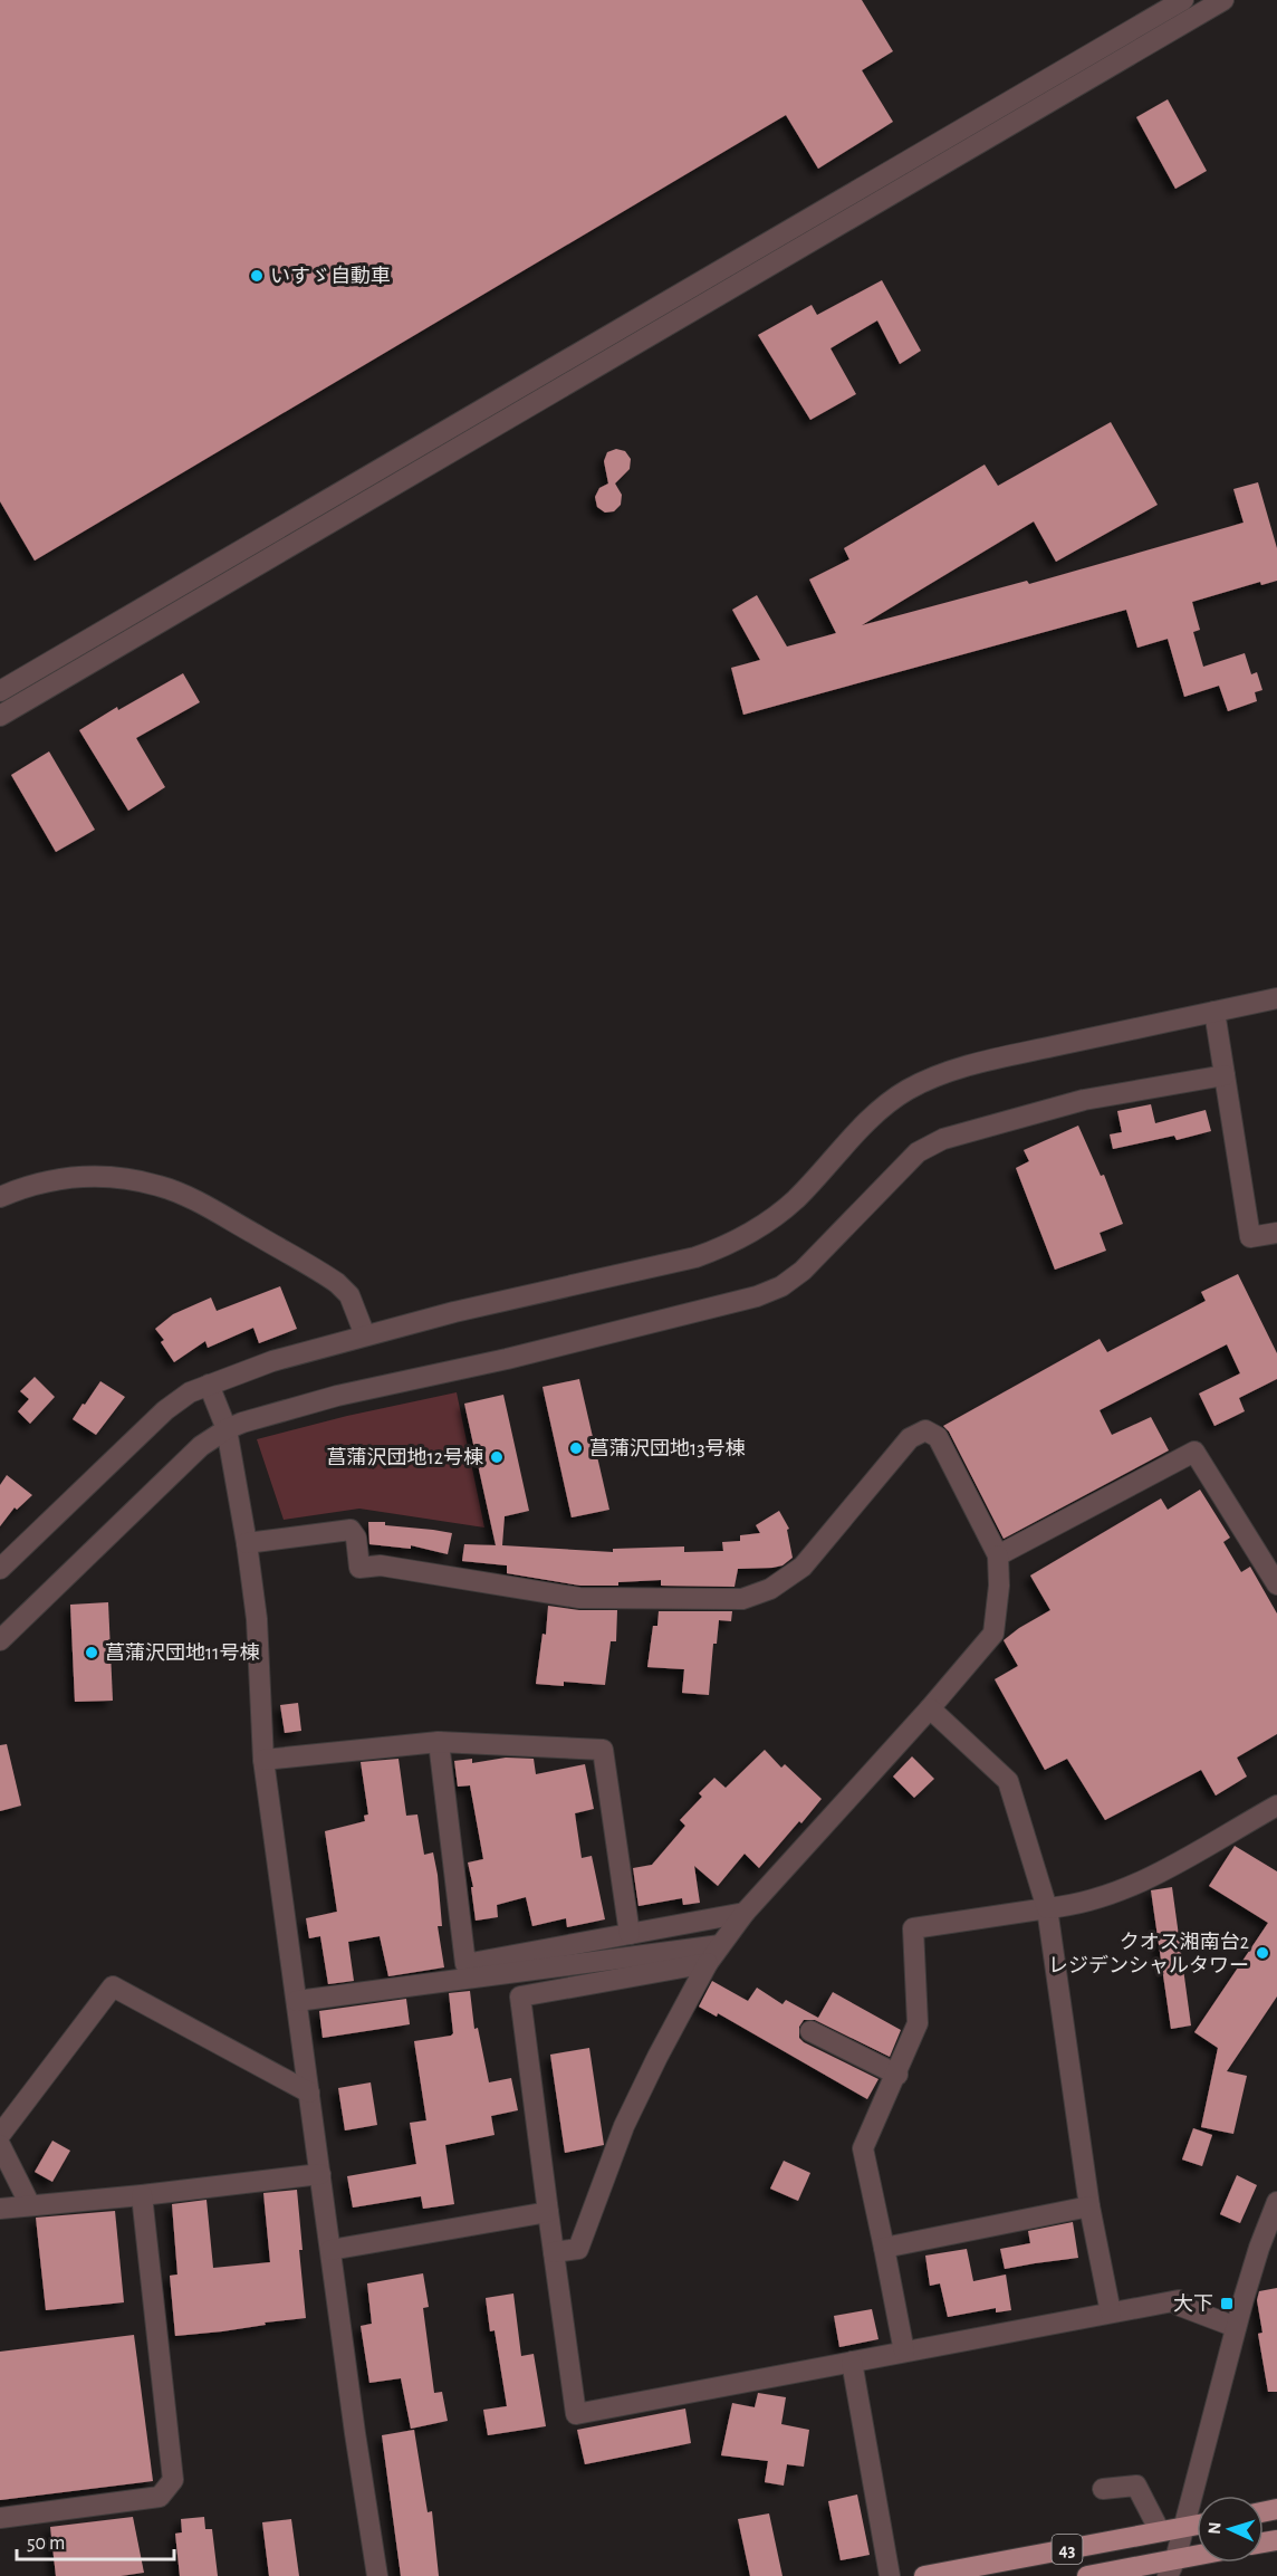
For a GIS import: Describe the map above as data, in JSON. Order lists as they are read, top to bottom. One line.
{"streets":{"main road":["43"]},"places":{"other":["いすゞ自動車","菖蒲沢団地13号棟","菖蒲沢団地12号棟","菖蒲沢団地11号棟","クオス湘南台2 レジデンシャルタワー"],"transit":["大下"]},"scale_bar":"50 m","north":"left"}
